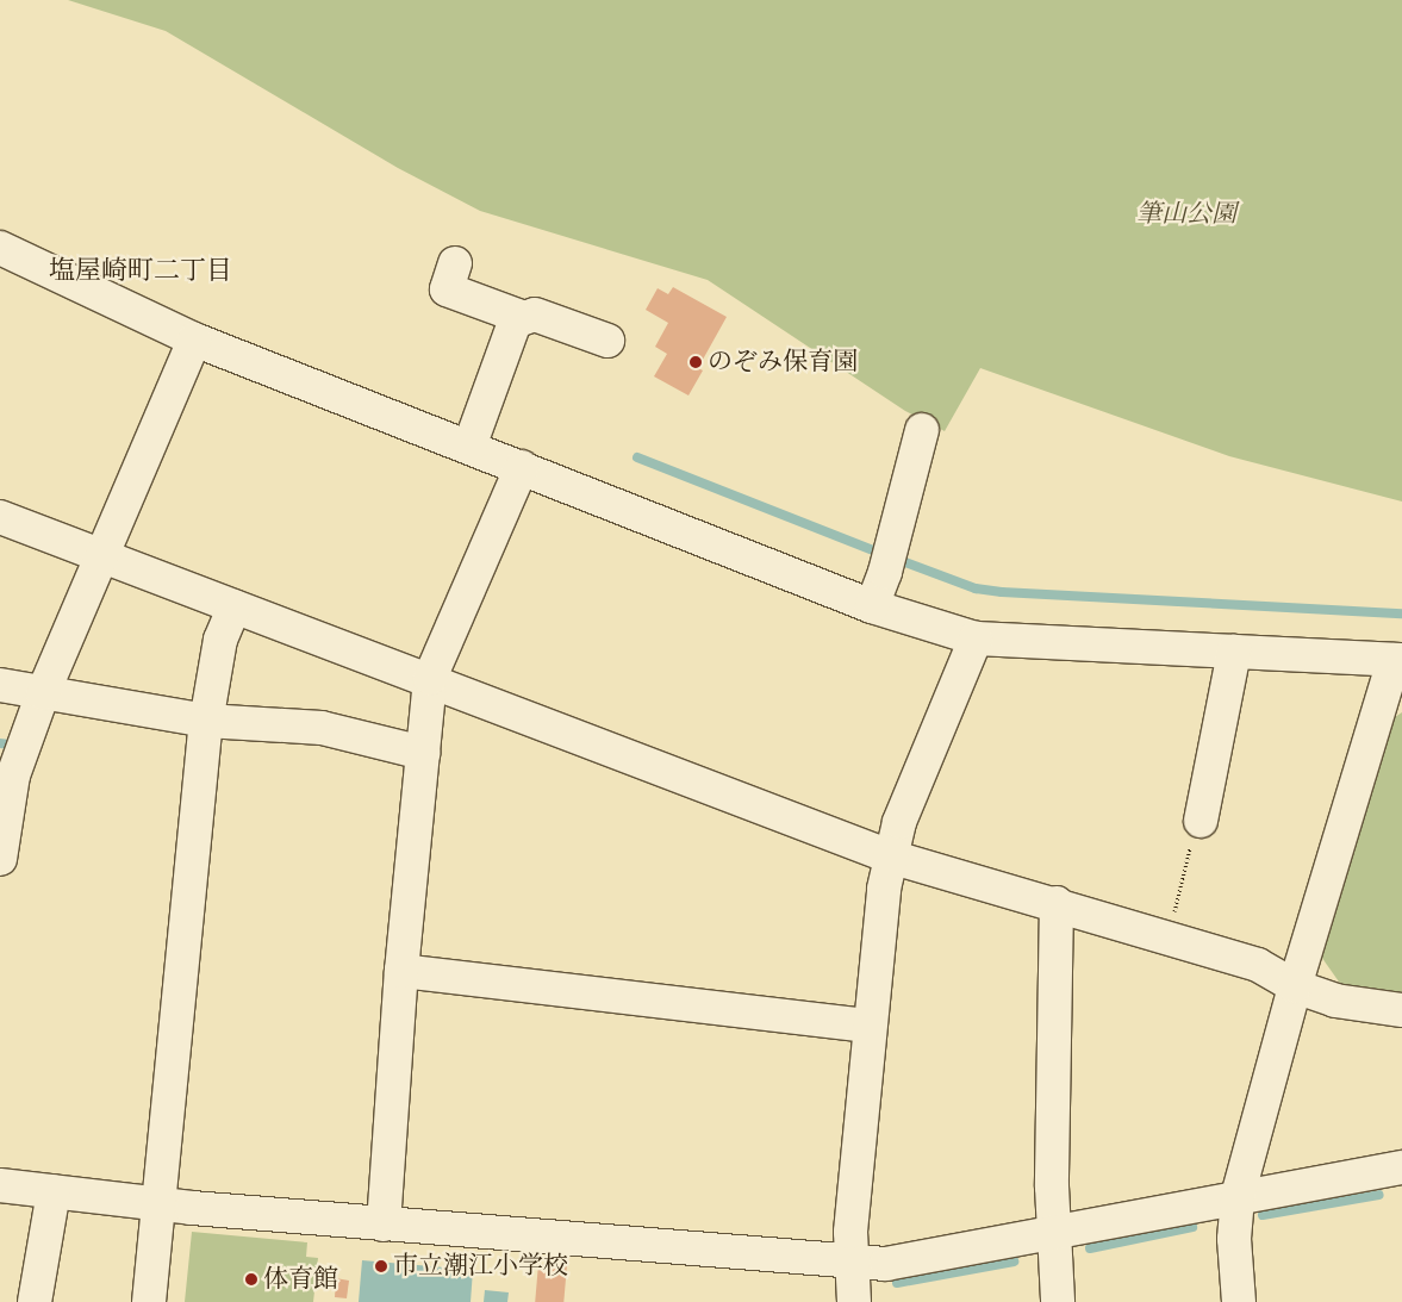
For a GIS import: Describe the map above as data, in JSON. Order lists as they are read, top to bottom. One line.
{"districts":["塩屋崎町二丁目"],"parks":["筆山公園"],"places":["のぞみ保育園","市立潮江小学校","体育館"]}
